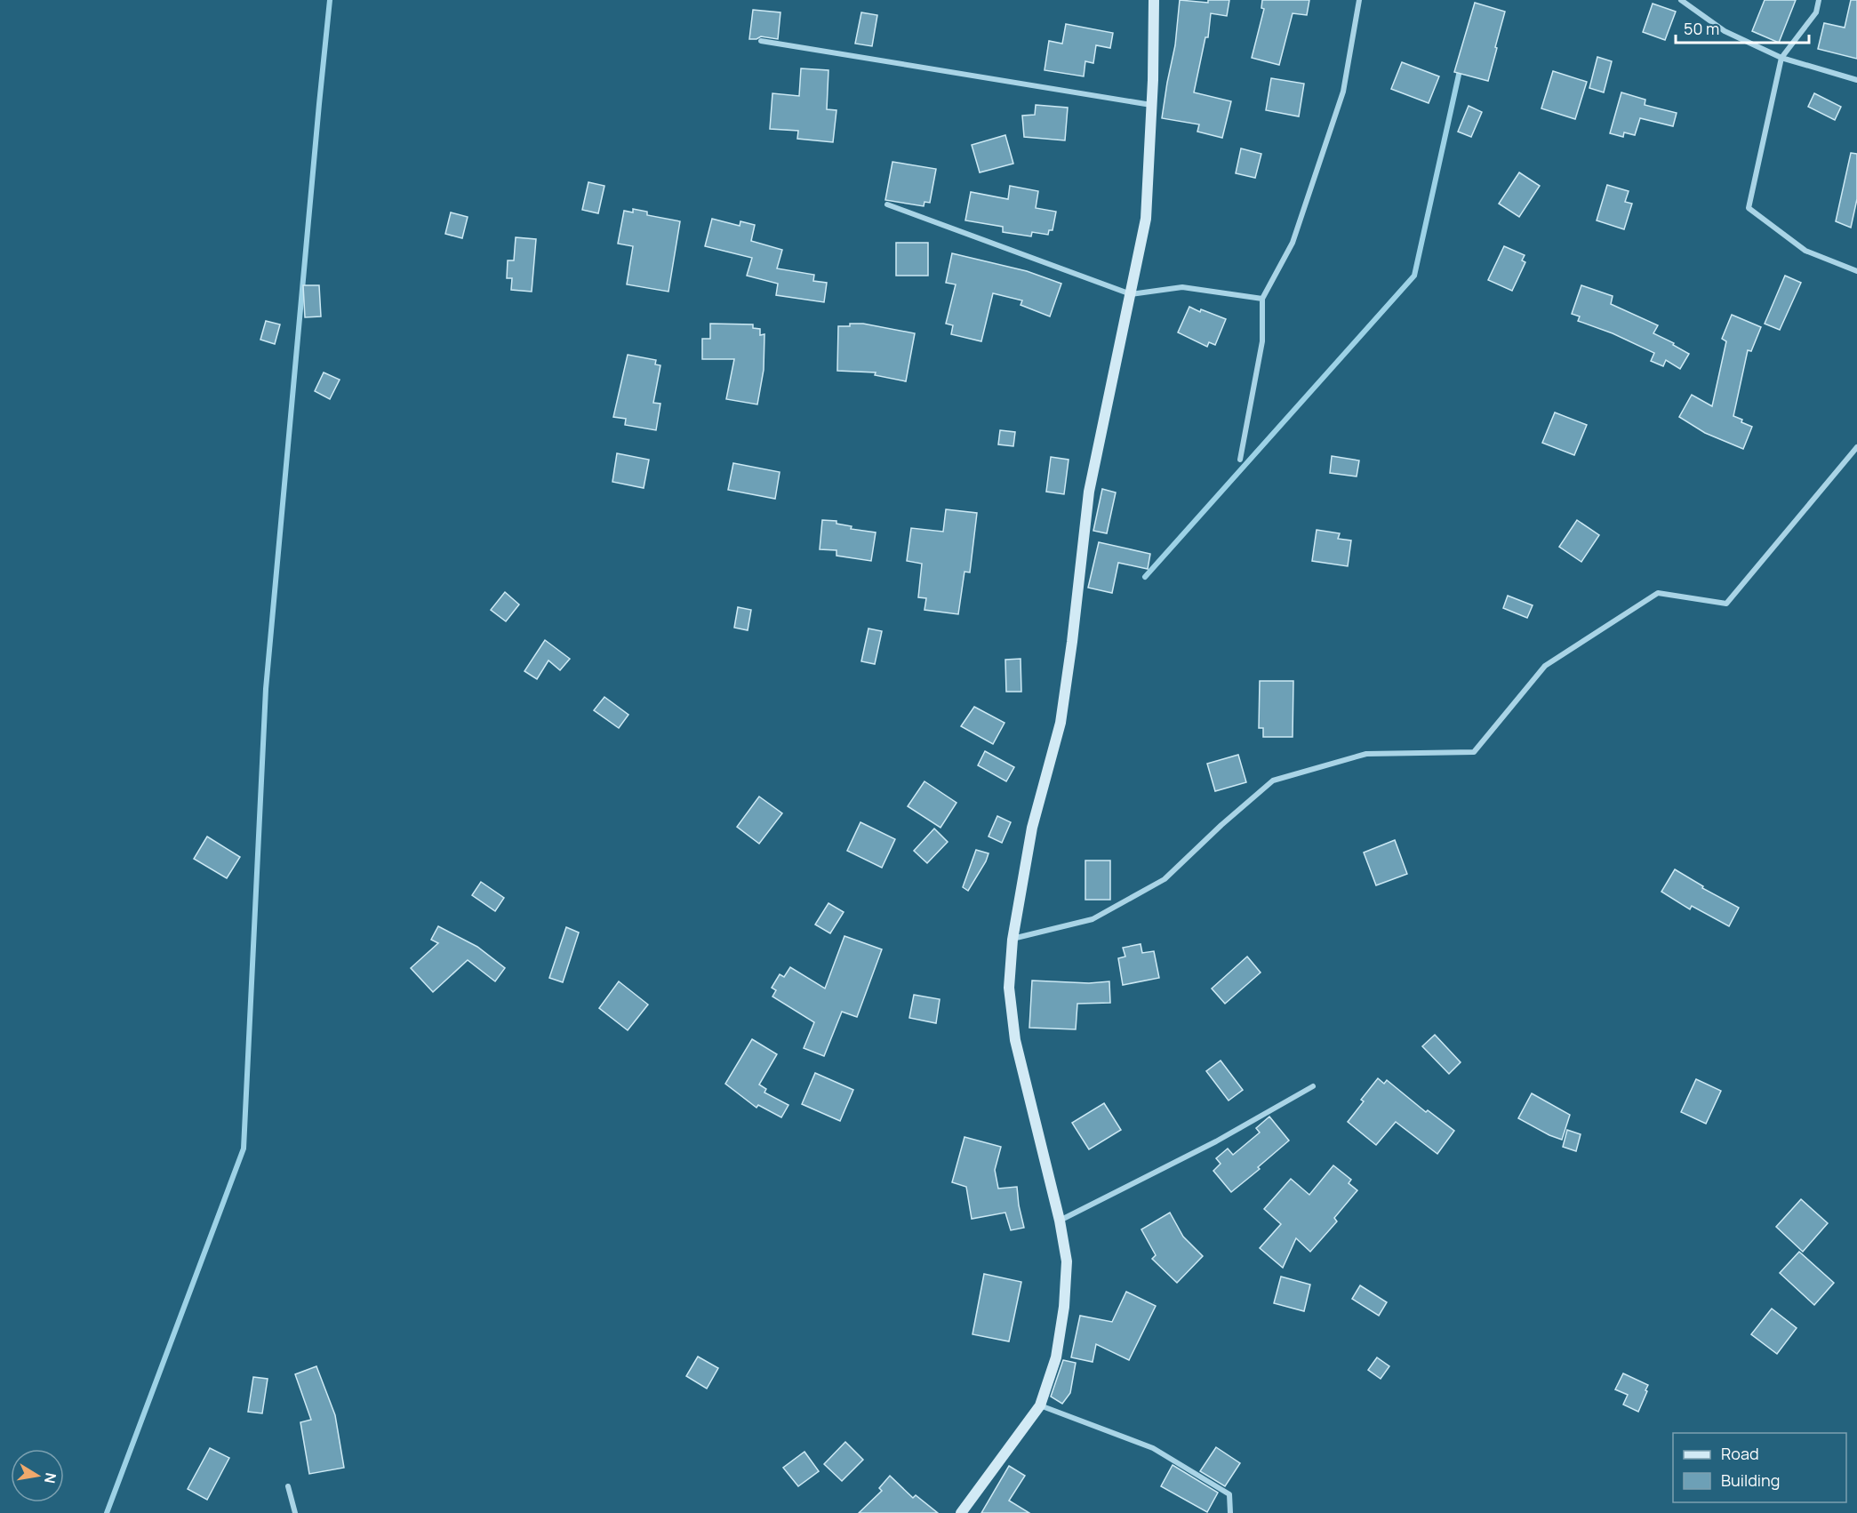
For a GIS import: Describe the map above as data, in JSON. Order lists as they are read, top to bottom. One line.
{"legend":["Road","Building"],"scale_bar":"50 m","north":"right"}
